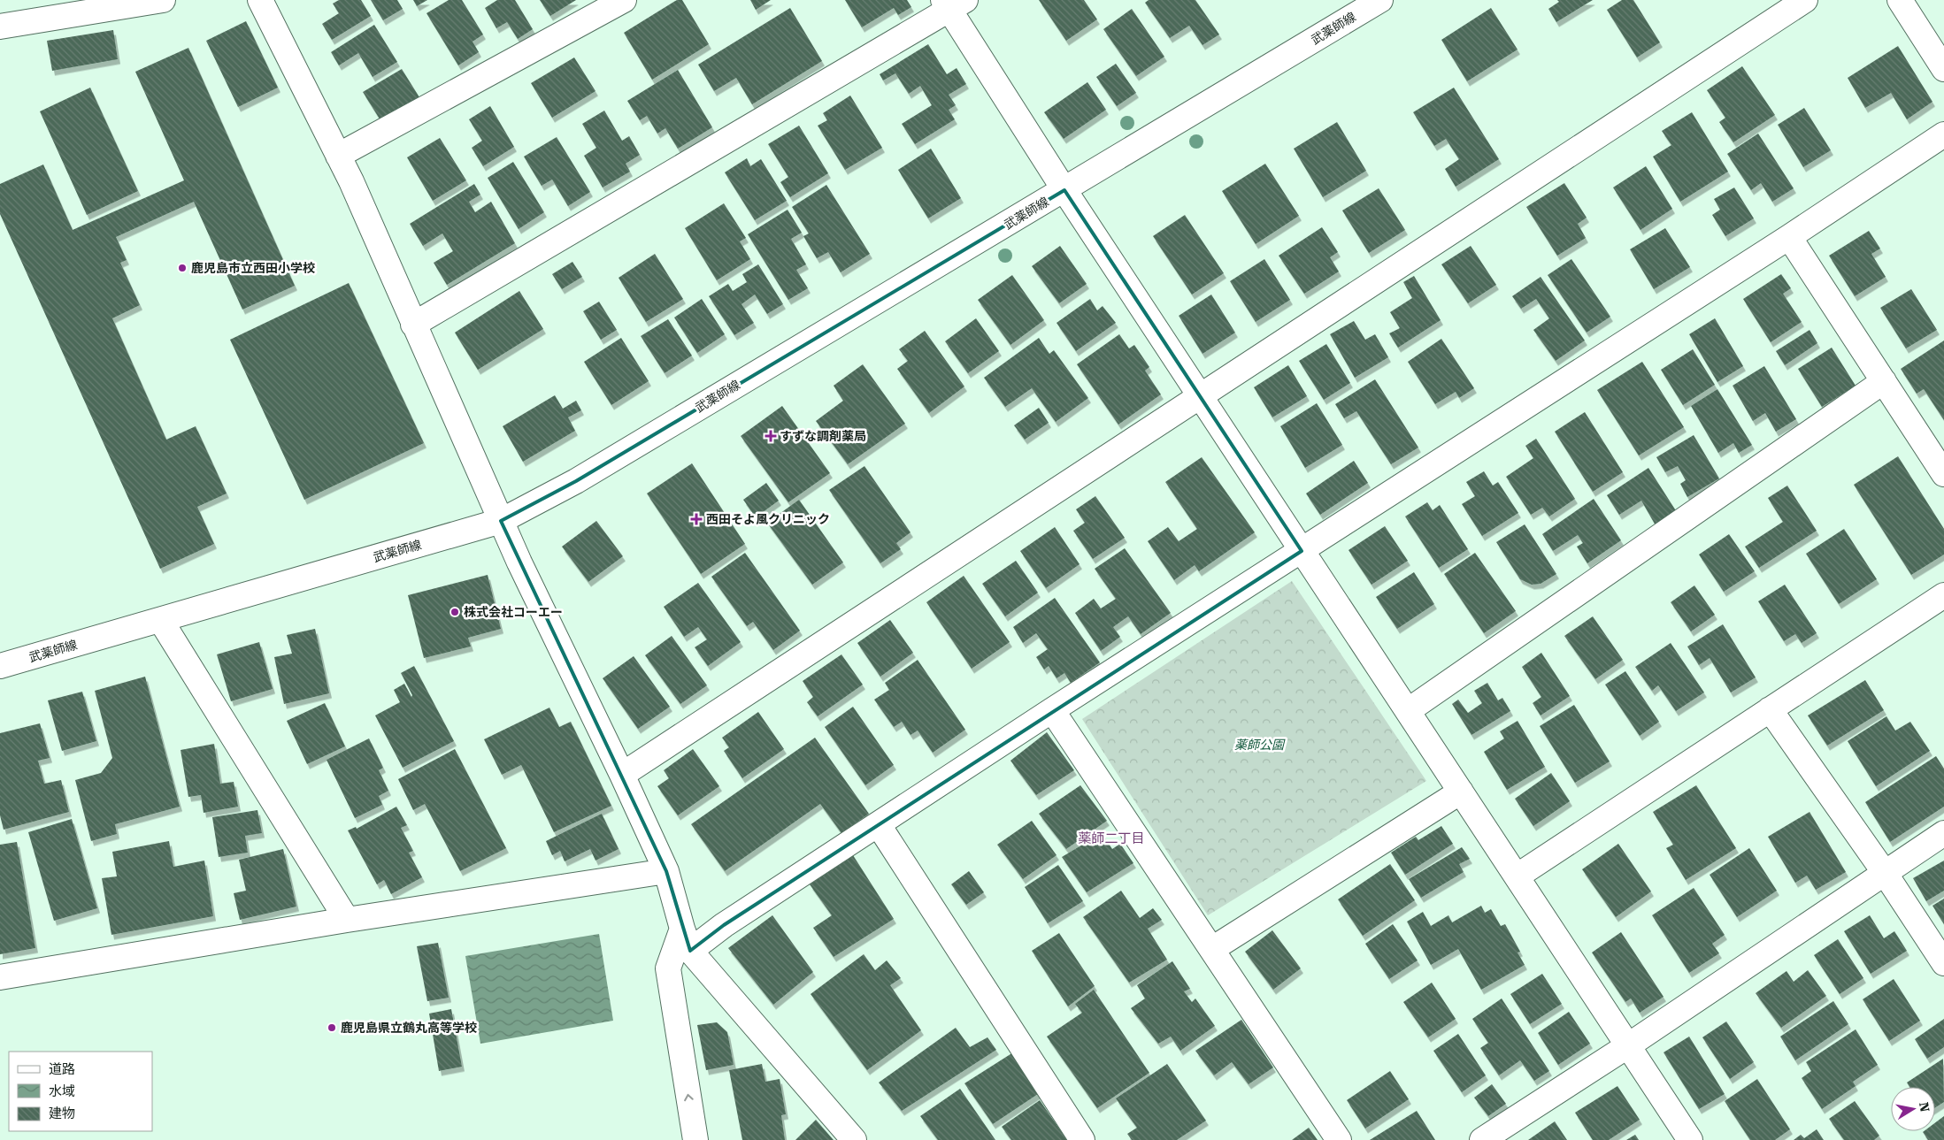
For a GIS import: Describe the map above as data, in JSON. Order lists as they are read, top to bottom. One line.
{"streets":{"street":["武薬師線"]},"districts":["薬師二丁目"],"parks":["薬師公園"],"places":{"other":["鹿児島市立西田小学校","株式会社コーエー","鹿児島県立鶴丸高等学校"],"health":["すずな調剤薬局","西田そよ風クリニック"]},"legend":["道路","水域","建物"],"north":"right"}
